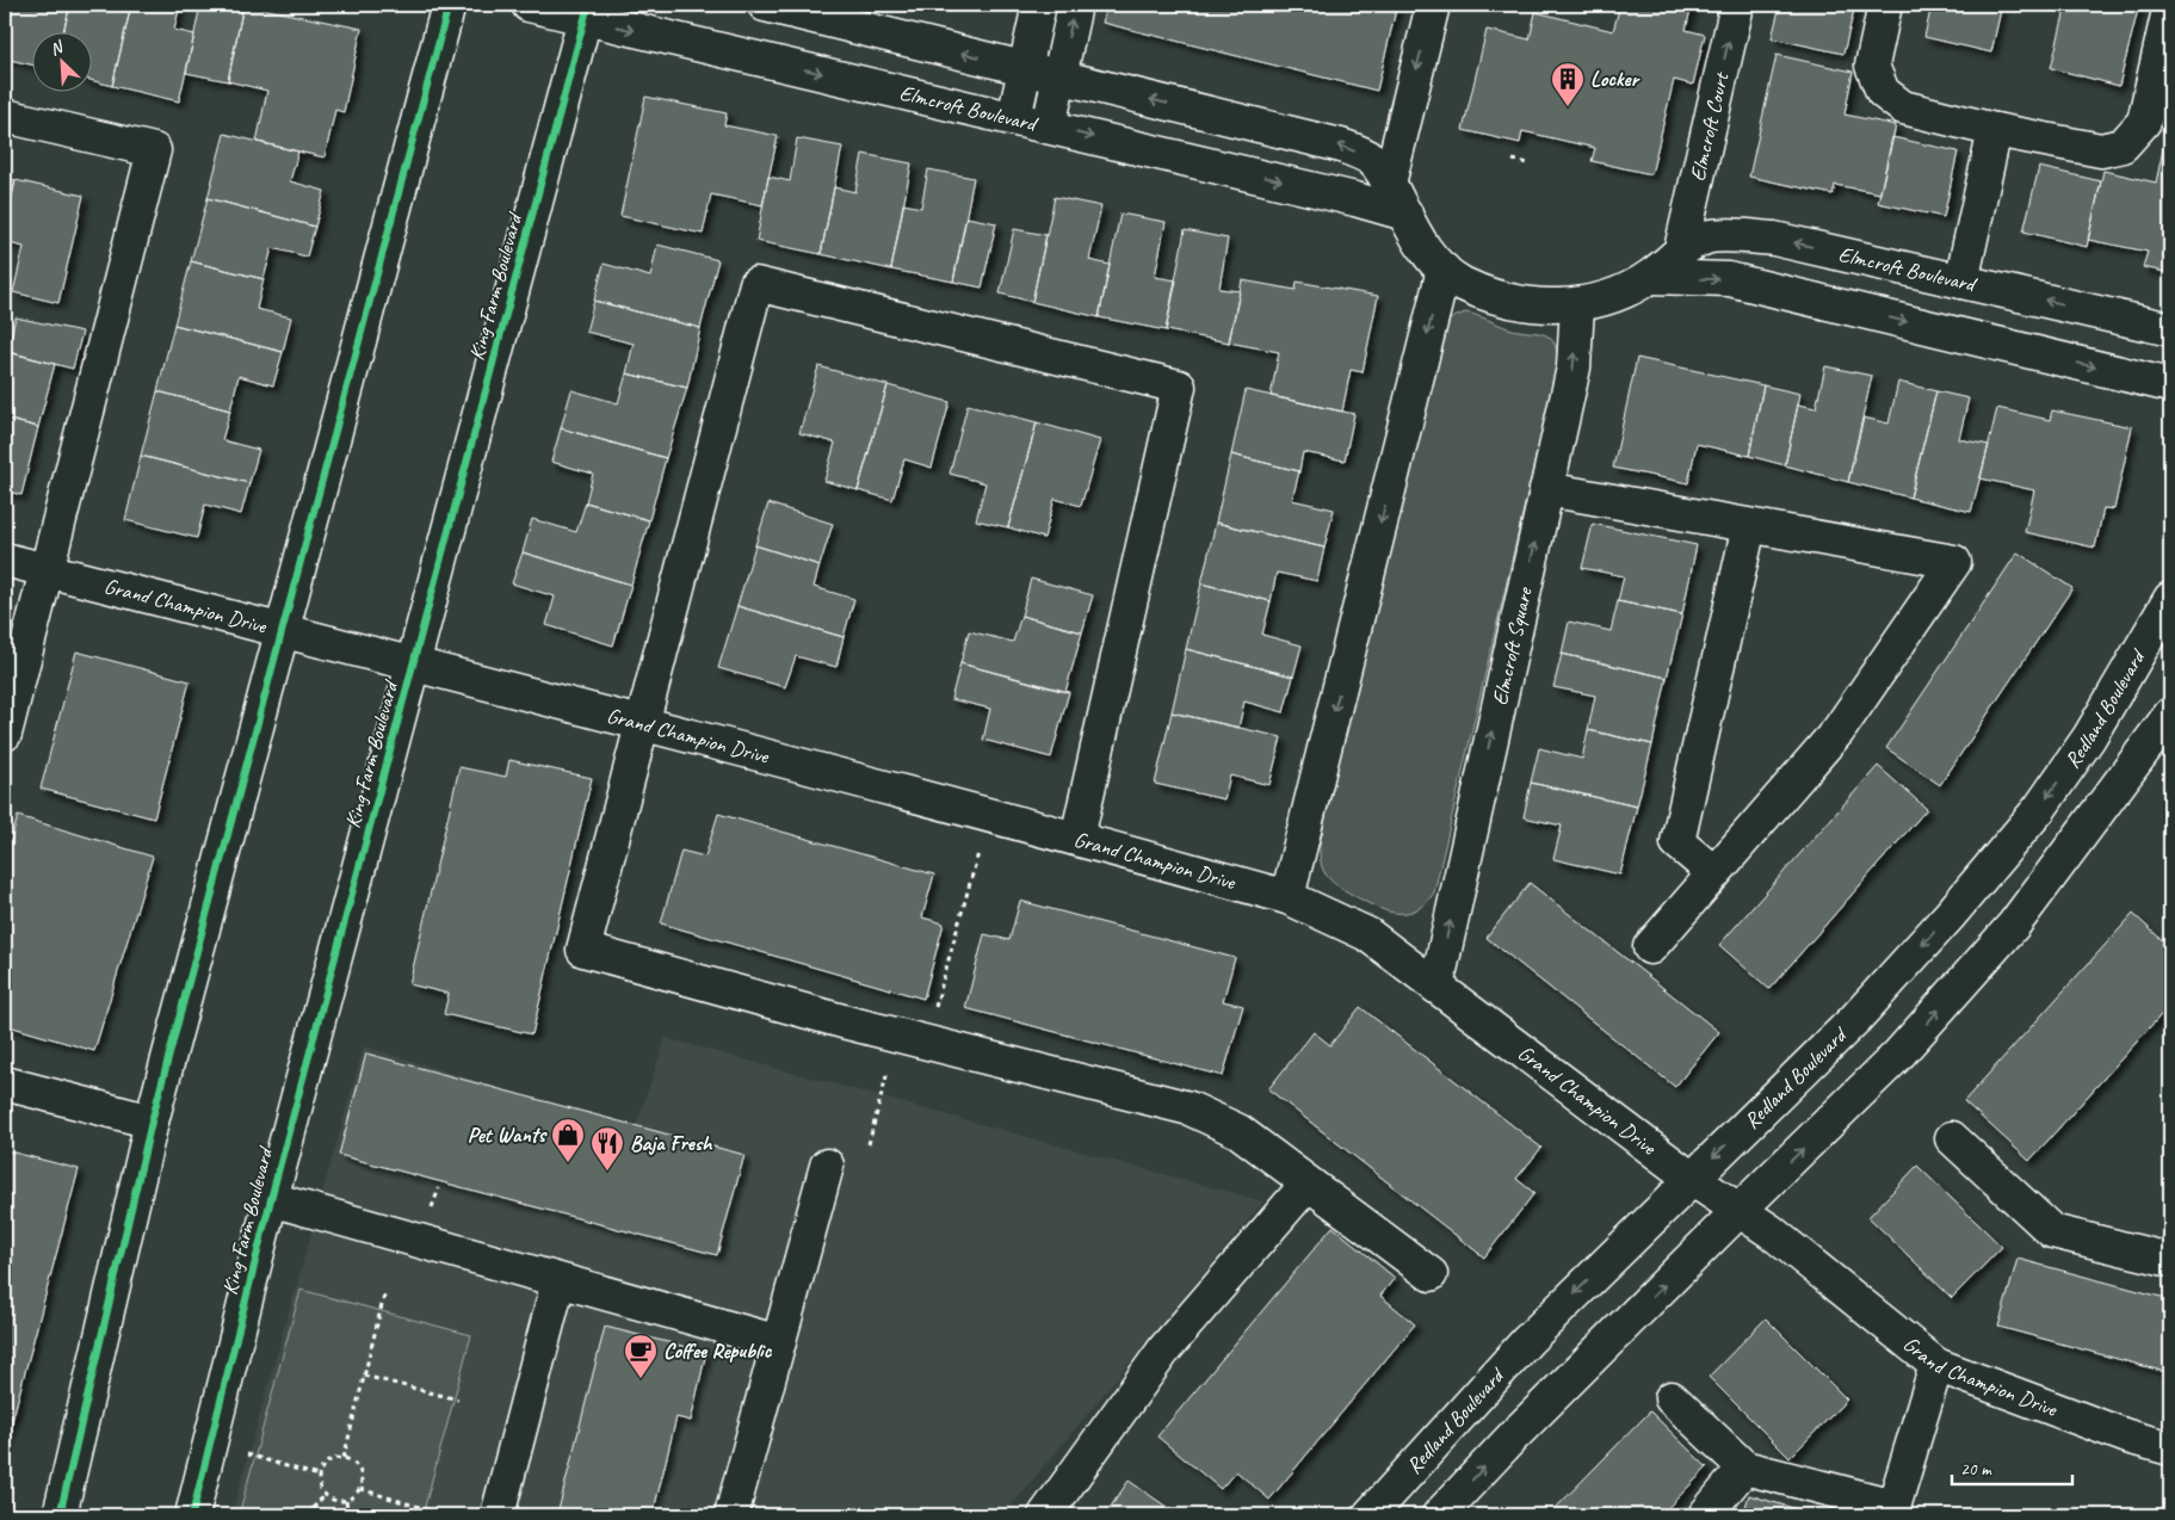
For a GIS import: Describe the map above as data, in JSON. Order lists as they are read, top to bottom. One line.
{"streets":{"street":["Elmcroft Boulevard","Elmcroft Court","King Farm Boulevard","Grand Champion Drive","Elmcroft Square","Redland Boulevard"]},"crossings":[["Elmcroft Boulevard","Elmcroft Court"],["Elmcroft Boulevard","King Farm Boulevard"],["Elmcroft Boulevard","Elmcroft Square"],["King Farm Boulevard","Grand Champion Drive"],["Grand Champion Drive","Elmcroft Square"],["Grand Champion Drive","Redland Boulevard"]],"places":{"building":["Locker"],"shop":["Pet Wants"],"restaurant":["Baja Fresh"],"cafe":["Coffee Republic"]},"scale_bar":"20 m","north":"top left"}
